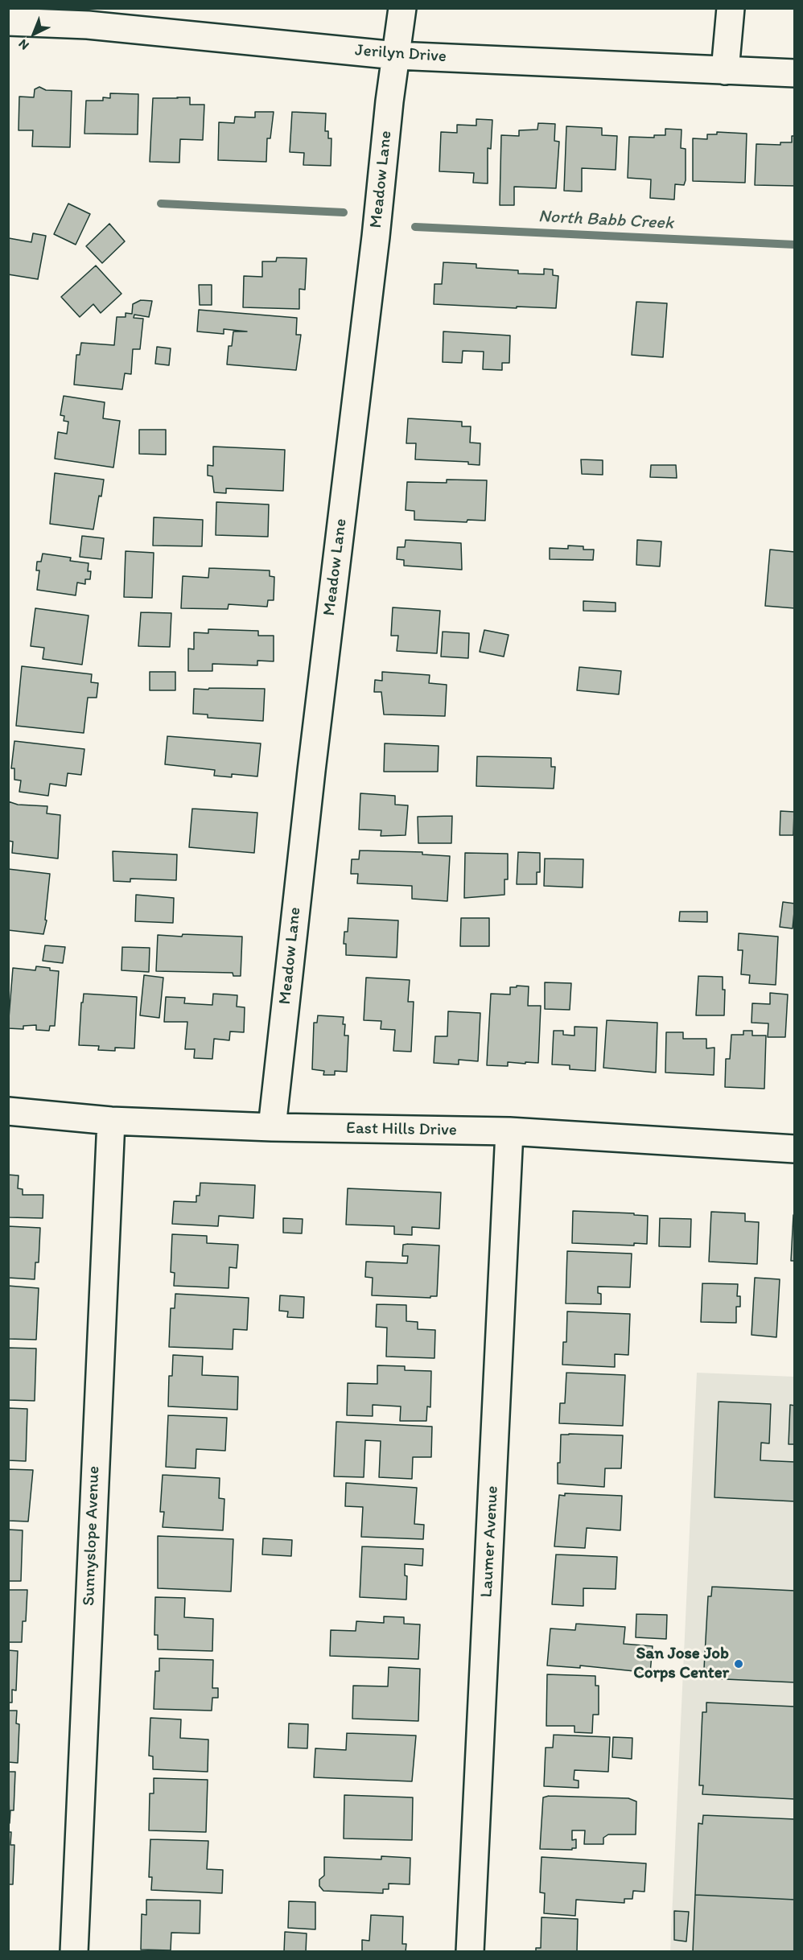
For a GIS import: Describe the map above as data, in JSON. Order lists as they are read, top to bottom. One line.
{"streets":{"street":["Jerilyn Drive","Meadow Lane","East Hills Drive","Sunnyslope Avenue","Laumer Avenue"]},"crossings":[["Jerilyn Drive","Meadow Lane"],["Meadow Lane","East Hills Drive"],["East Hills Drive","Sunnyslope Avenue"],["East Hills Drive","Laumer Avenue"]],"water":["North Babb Creek"],"places":["San Jose Job Corps Center"],"north":"bottom left"}
